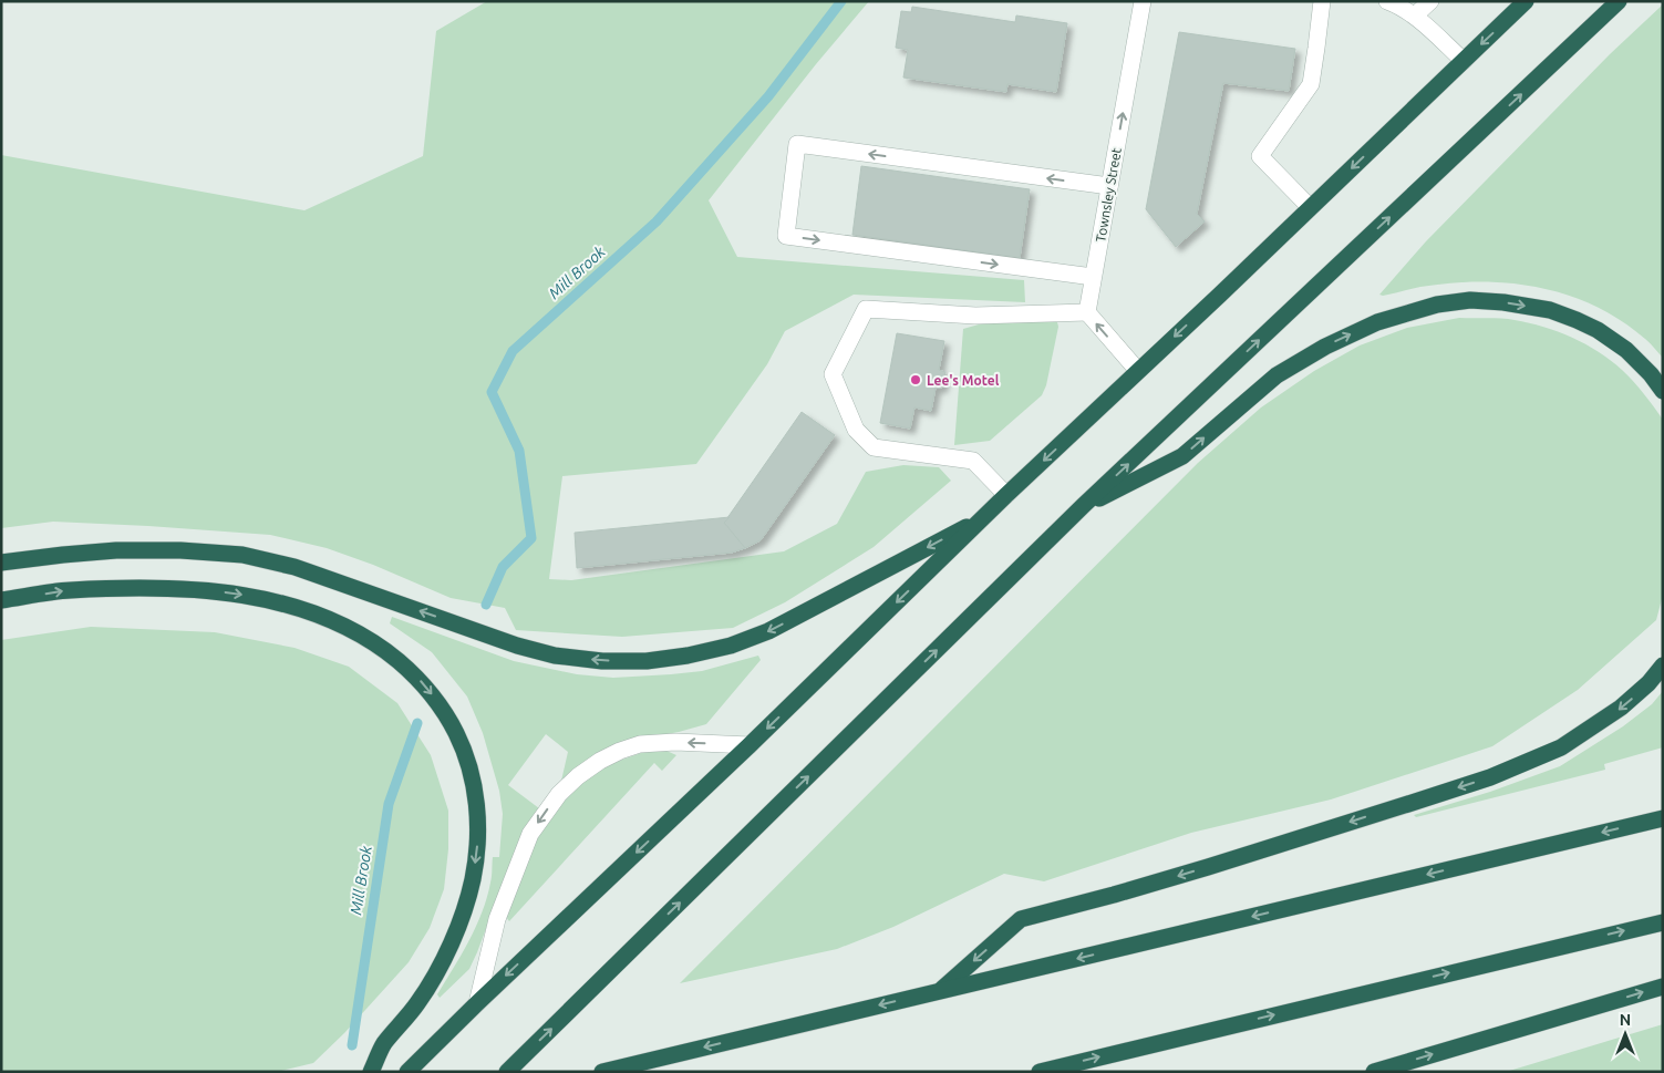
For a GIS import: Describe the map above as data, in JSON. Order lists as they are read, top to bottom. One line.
{"streets":{"street":["Townsley Street"]},"one_way":["Townsley Street"],"water":["Mill Brook"],"places":["Lee's Motel"],"north":"top"}
